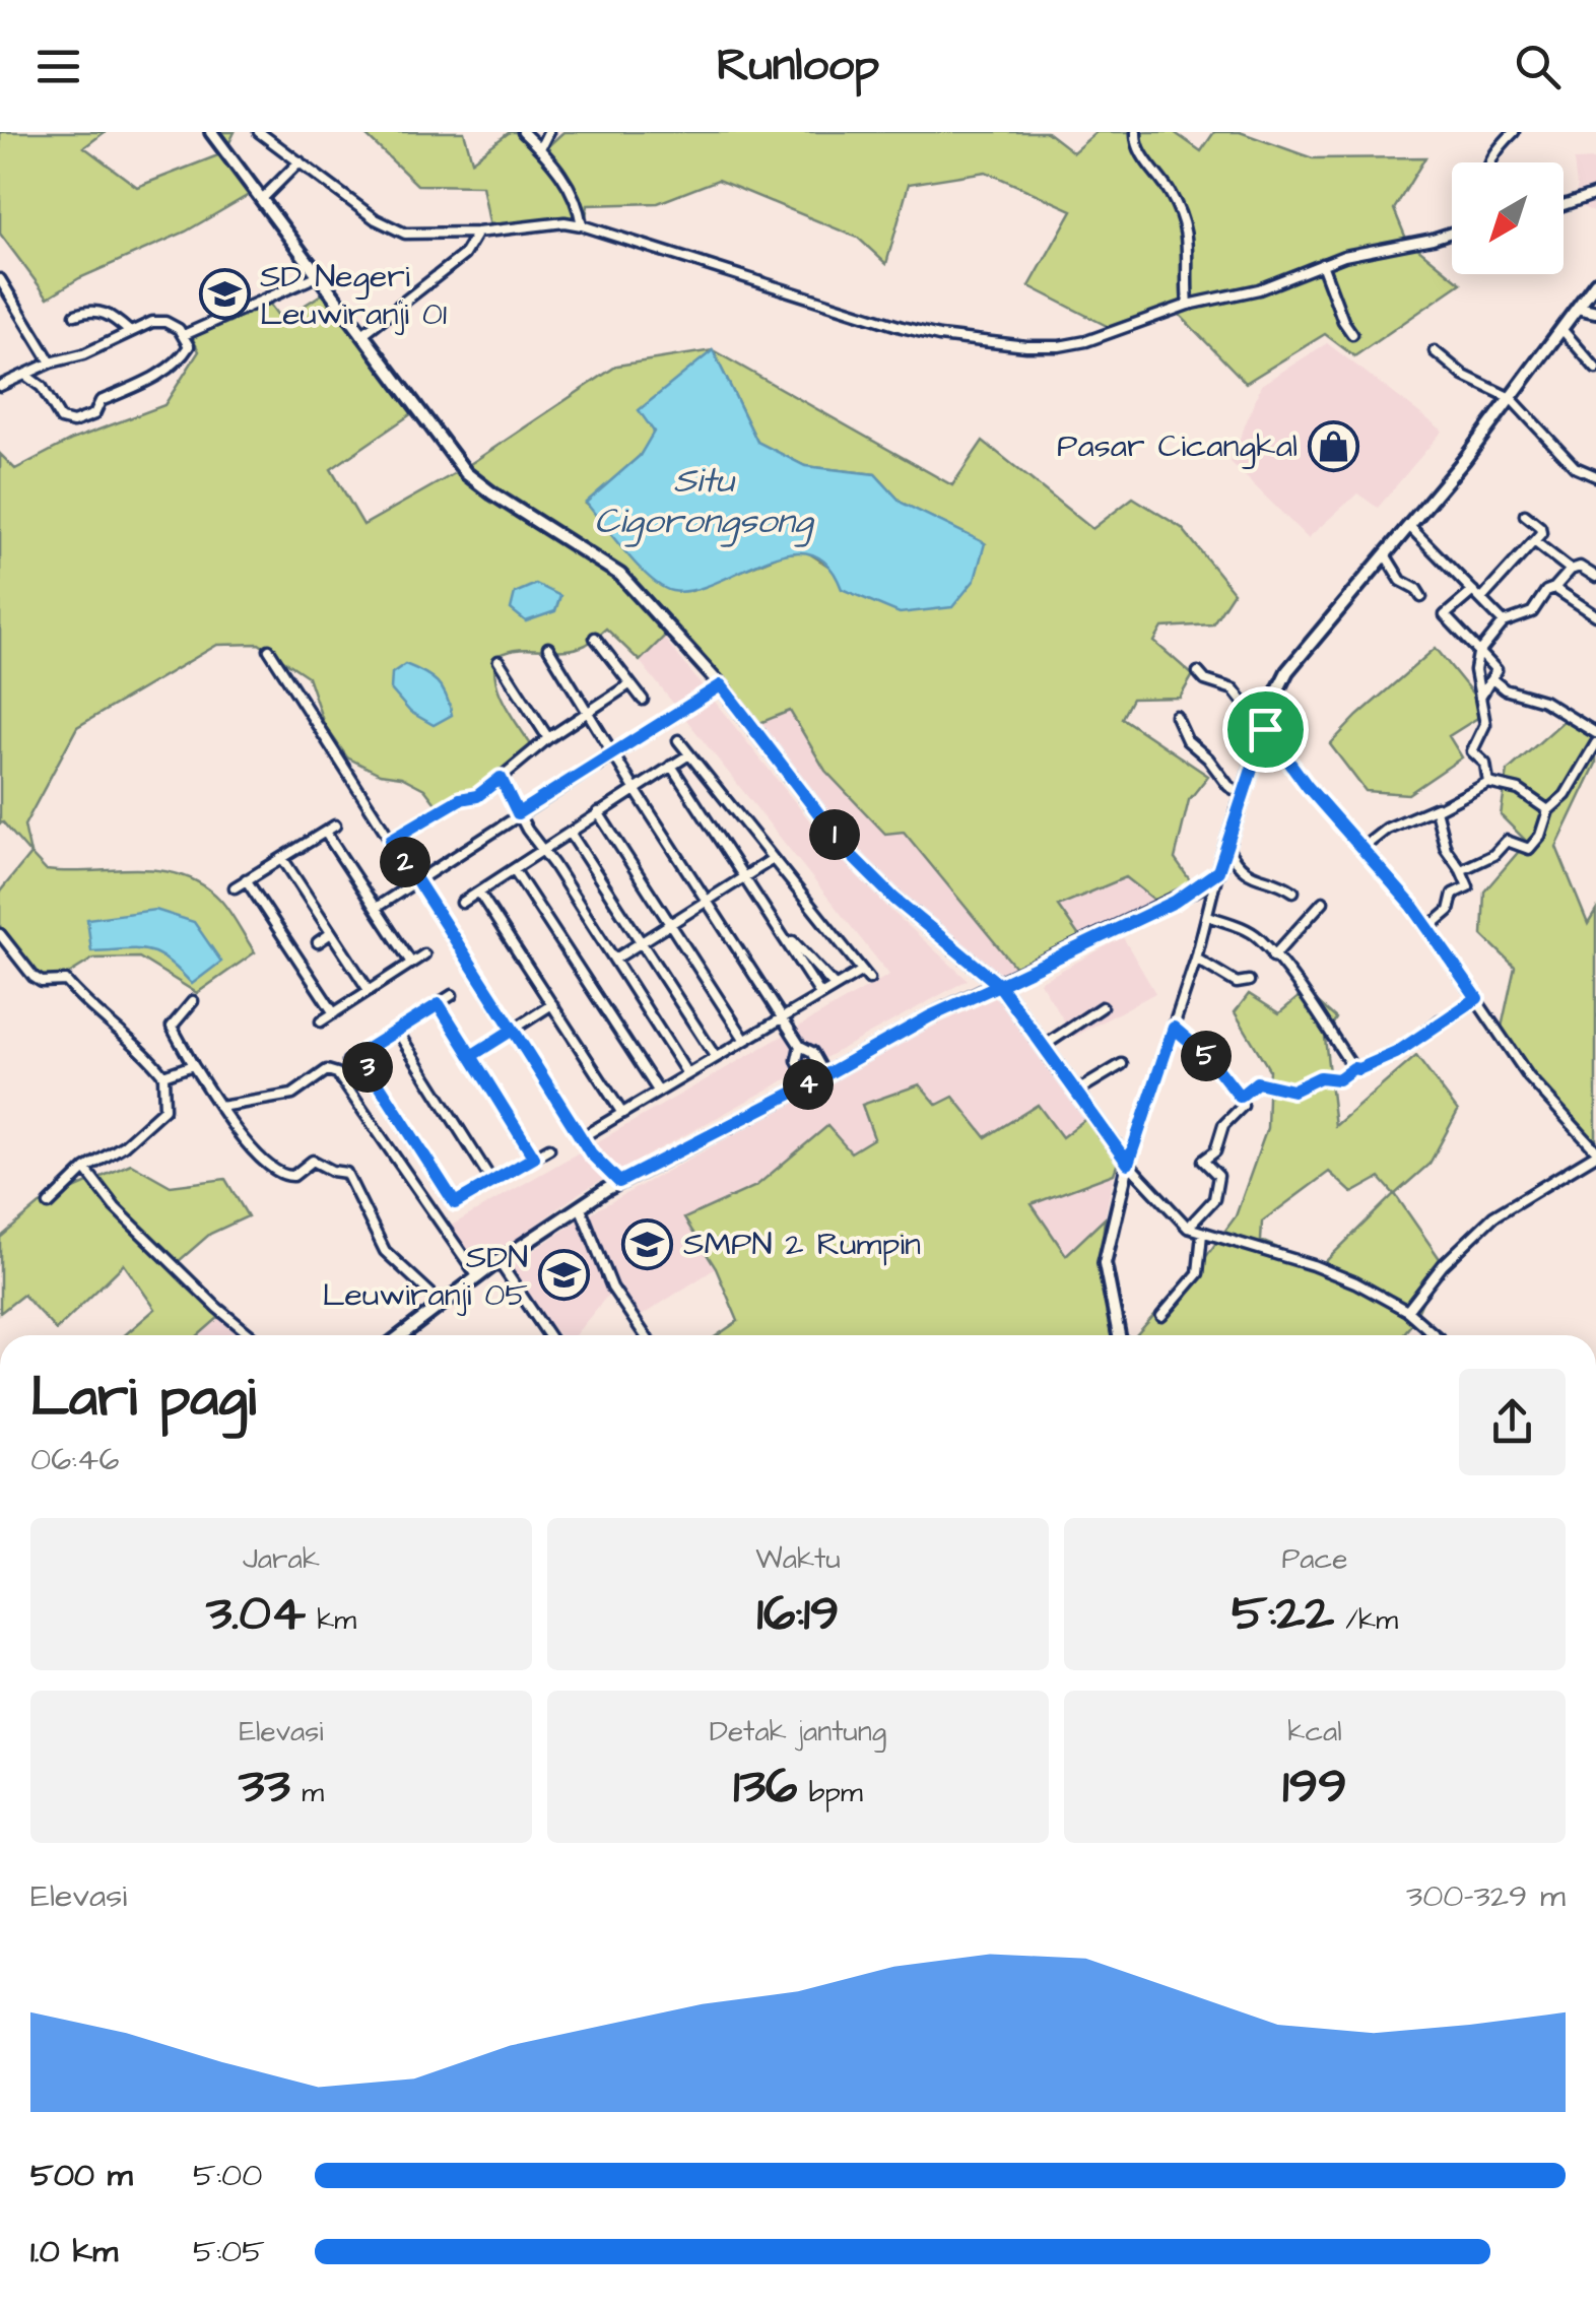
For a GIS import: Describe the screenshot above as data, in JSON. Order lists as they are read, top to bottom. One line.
{"water":["Situ Cigorongsong"],"places":{"school or university":["SD Negeri Leuwiranji 01","SMPN 2 Rumpin","SDN Leuwiranji 05"],"shop":["Pasar Cicangkal"]},"north":"bottom left","page":{"header":"Runloop","pins":["1","2","5","3","4"],"heading":["Lari pagi","06:46"],"stats":[["Jarak","3.04 km"],["Waktu","16:19"],["Pace","5:22 /km"],["Elevasi","33 m"],["Detak jantung","136 bpm"],["kcal","199"]],"chart":["Elevasi","300–329 m"],"list":[{"name":"500 m","note":"5:00"},{"name":"1.0 km","note":"5:05"}]}}
